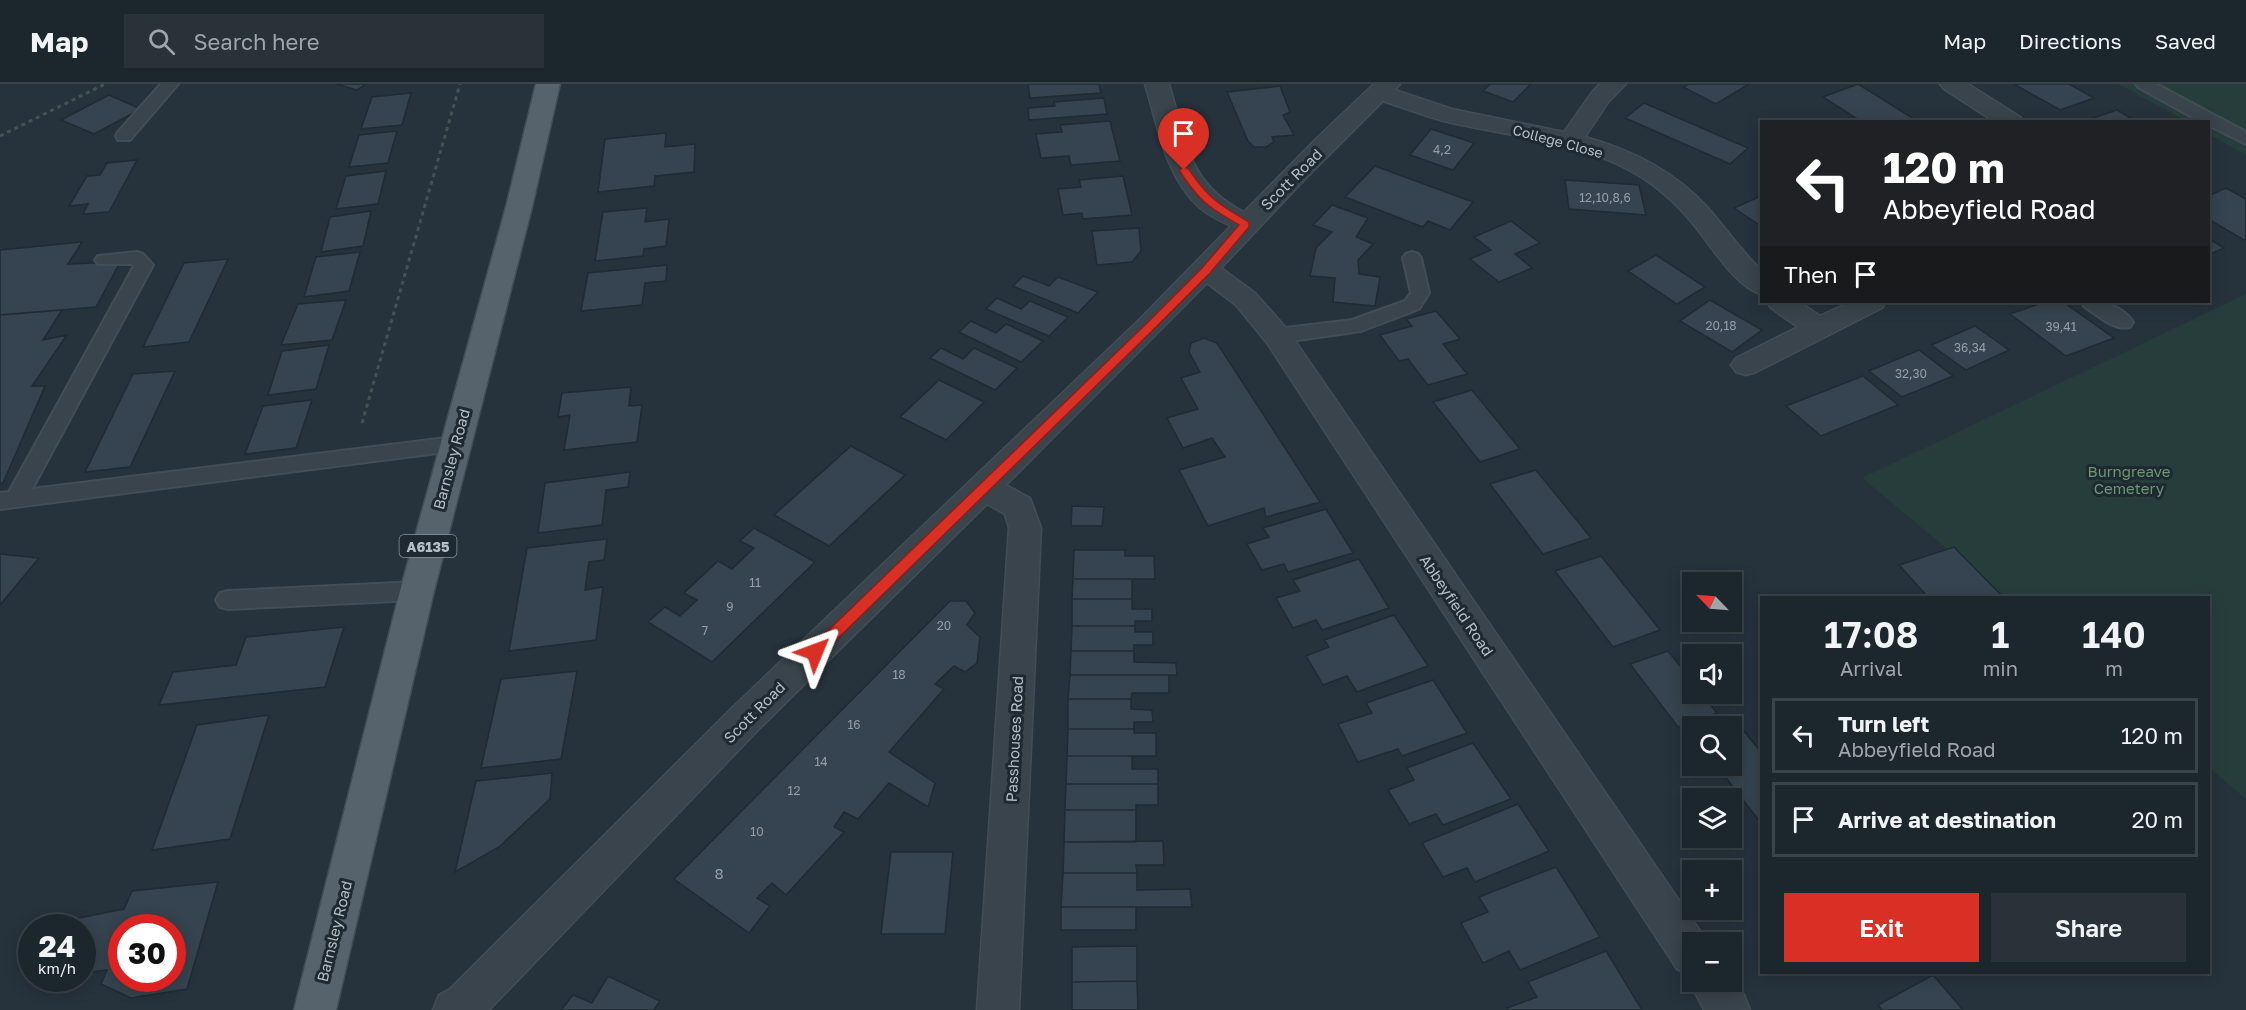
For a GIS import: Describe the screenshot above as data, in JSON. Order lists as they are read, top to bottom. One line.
{"streets":{"main road":["Barnsley Road","A6135"],"street":["College Close","Scott Road","Abbeyfield Road","Passhouses Road"]},"crossings":[["College Close","Scott Road"],["Scott Road","Abbeyfield Road"],["Scott Road","Passhouses Road"]],"parks":["Burngreave Cemetery"],"house_numbers":["4,2","12,10,8,6","20,18","39,41","36,34","32,30","11","9","20","7","18","16","14","12","10","8"],"north":"top left","page":{"header":"Map","search":"Search here","nav":["Map","Directions","Saved"],"turn":["120 m","Abbeyfield Road"],"then":"Then","map_buttons":["+","−"],"eta":["17:08","Arrival","1","min","140","m"],"list":[{"name":"Turn left","note":"Abbeyfield Road","value":"120 m"},{"name":"Arrive at destination","value":"20 m"}],"buttons":["Exit","Share"],"speed":"24 km/h","limit":"30"}}
